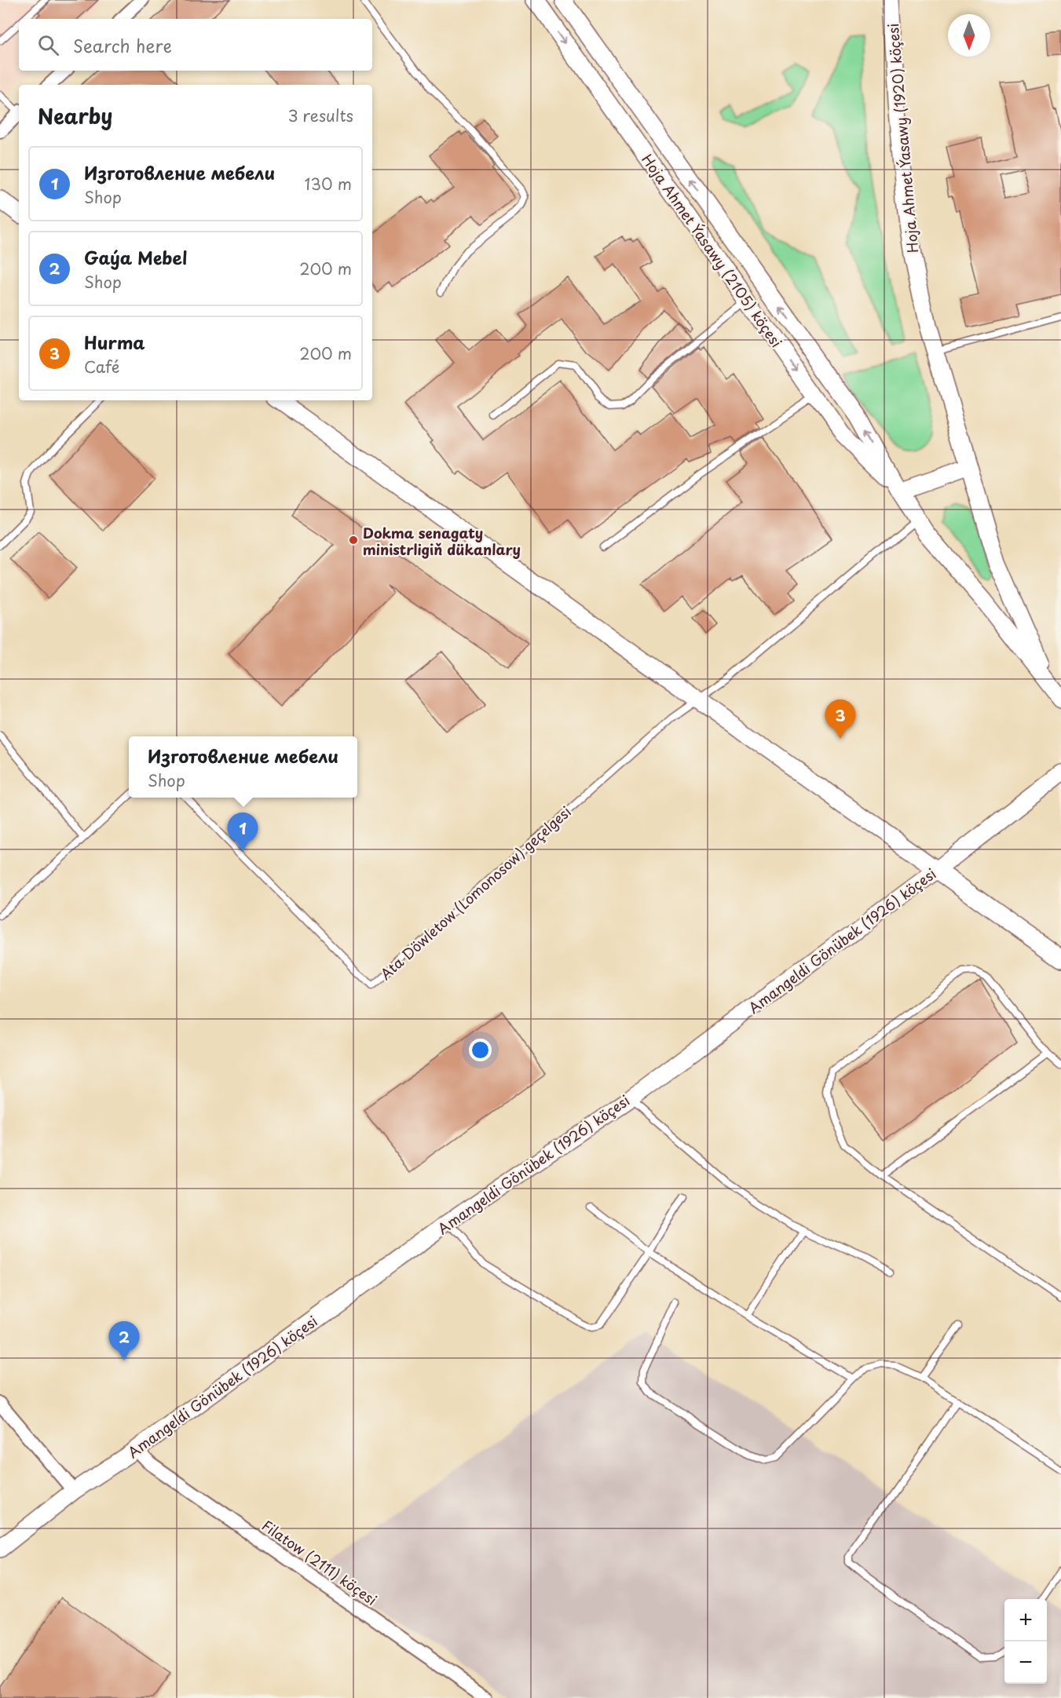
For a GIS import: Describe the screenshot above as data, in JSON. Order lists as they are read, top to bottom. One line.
{"streets":{"street":["Hoja Ahmet Ýasawy (1920) köçesi","Hoja Ahmet Ýasawy (2105) köçesi","Amangeldi Gönübek (1926) köçesi","Filatow (2111) köçesi"],"lane":["Ata Döwletow (Lomonosow) geçelgesi"]},"crossings":[["Hoja Ahmet Ýasawy (1920) köçesi","Hoja Ahmet Ýasawy (2105) köçesi"],["Amangeldi Gönübek (1926) köçesi","Filatow (2111) köçesi"]],"places":["Dokma senagaty ministrligiň dükanlary"],"north":"bottom","page":{"search":"Search here","heading":["Nearby","3 results"],"list":[{"mark":"1","name":"Изготовление мебели","note":"Shop","value":"130 m"},{"mark":"2","name":"Gaýa Mebel","note":"Shop","value":"200 m"},{"mark":"3","name":"Hurma","note":"Café","value":"200 m"}],"pins":["3","1","2"],"popup":["Изготовление мебели","Shop"],"map_buttons":["+","−"]}}
